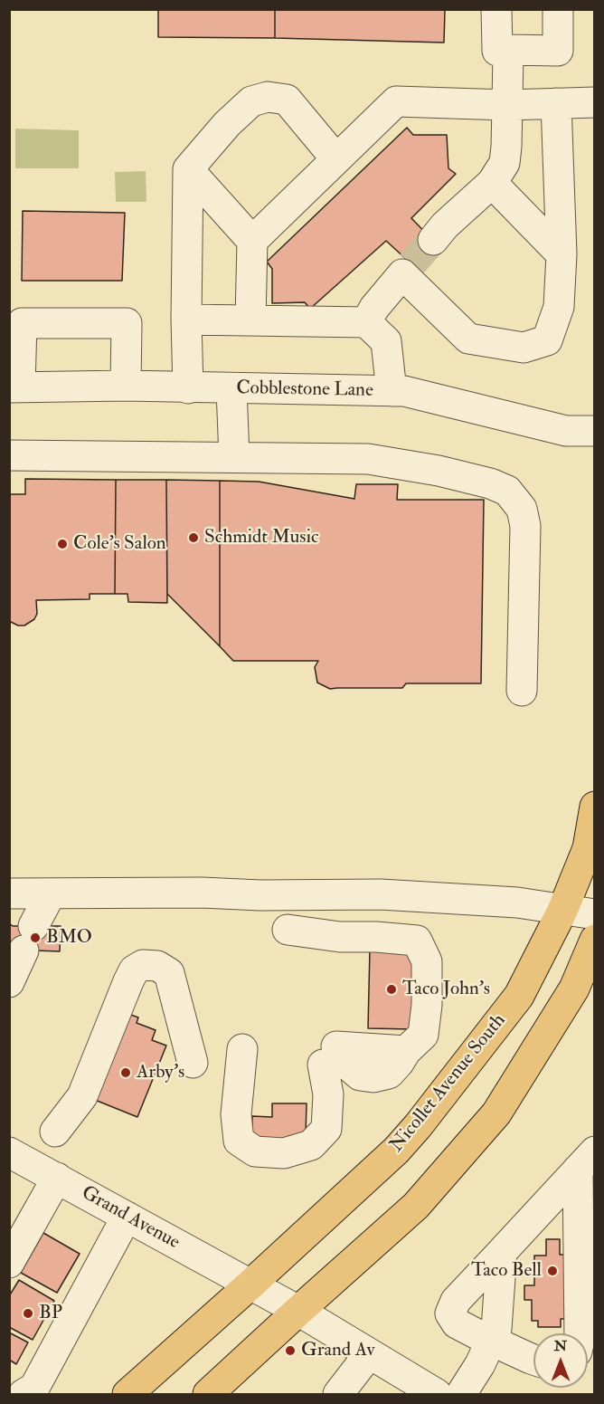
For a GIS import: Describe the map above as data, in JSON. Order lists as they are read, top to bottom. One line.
{"streets":{"main road":["Nicollet Avenue South"],"street":["Cobblestone Lane","Grand Avenue"]},"crossings":[["Nicollet Avenue South","Grand Avenue"]],"places":["Schmidt Music","Cole's Salon","BMO","Taco John's","Arby's","Taco Bell","BP","Grand Av"],"north":"top"}
